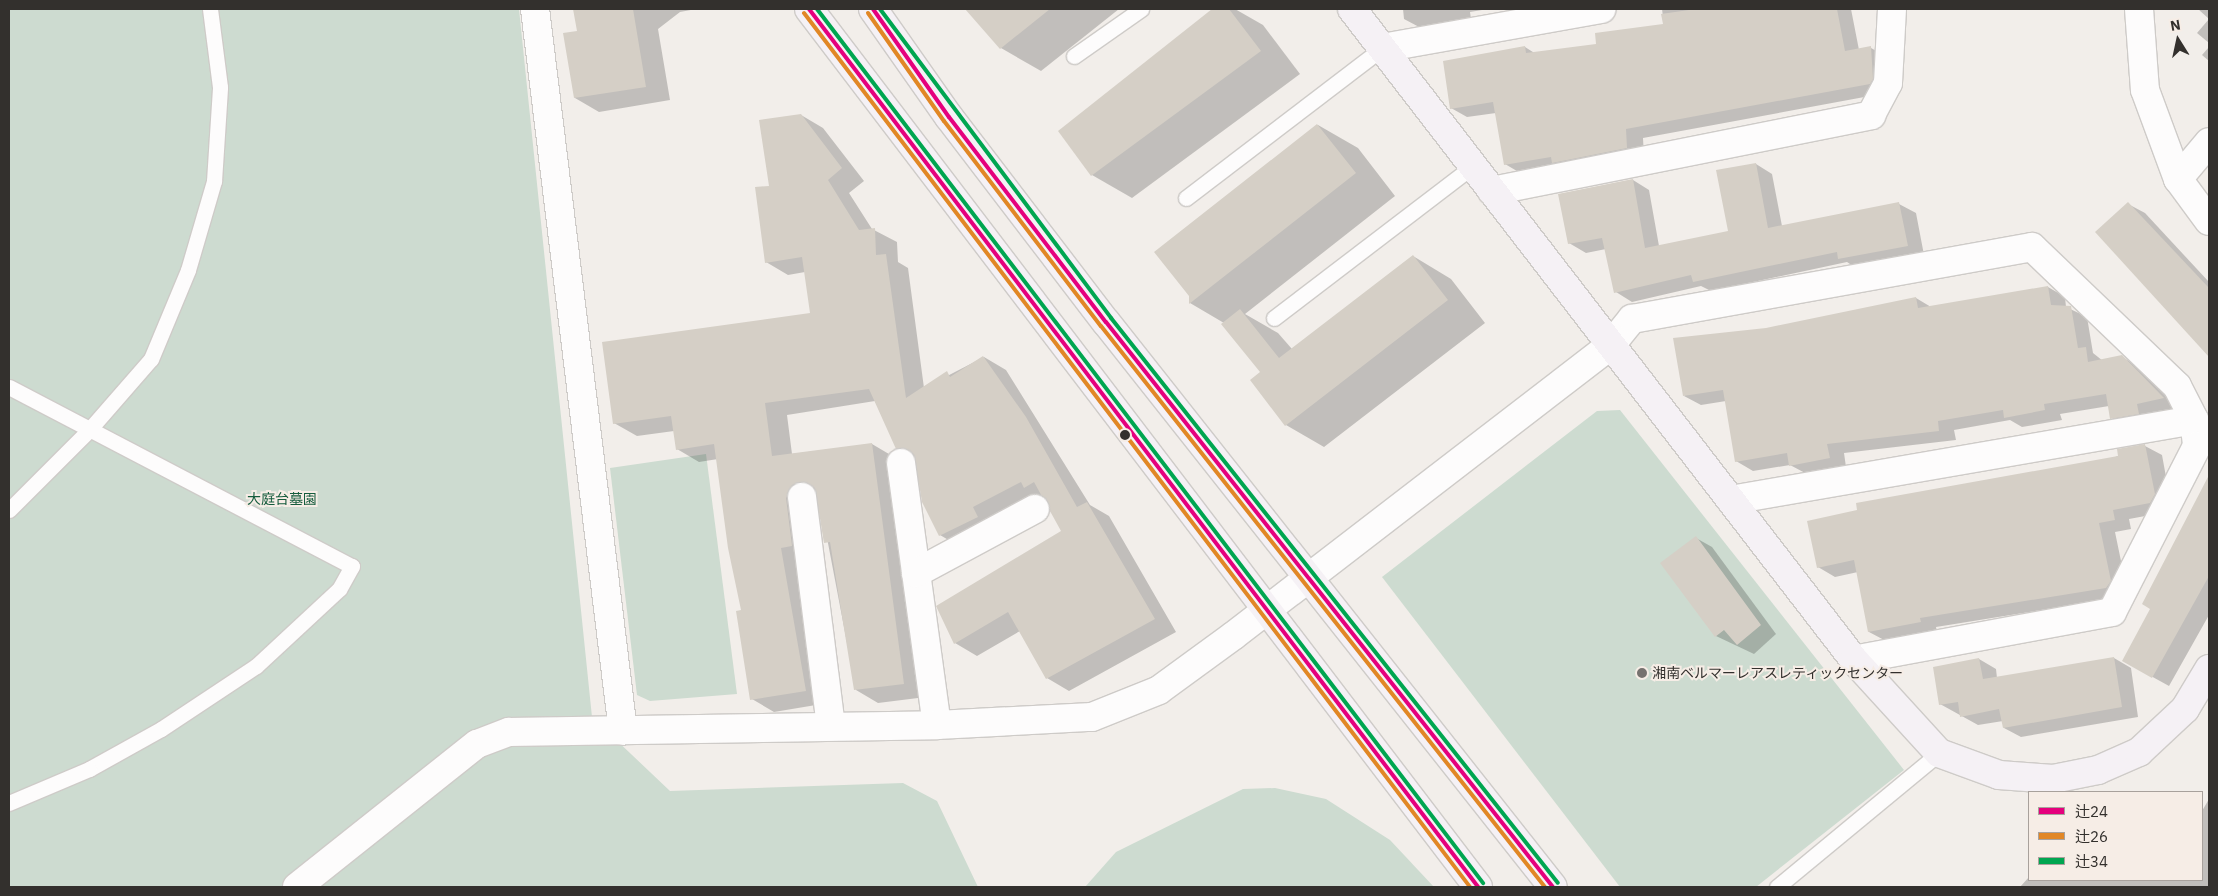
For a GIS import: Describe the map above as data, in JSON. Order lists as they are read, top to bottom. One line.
{"parks":["大庭台墓園"],"places":["湘南ベルマーレアスレティックセンター"],"lines":["transit line 辻24","transit line 辻34","transit line 辻26"],"legend":["辻24","辻26","辻34"],"north":"top"}
